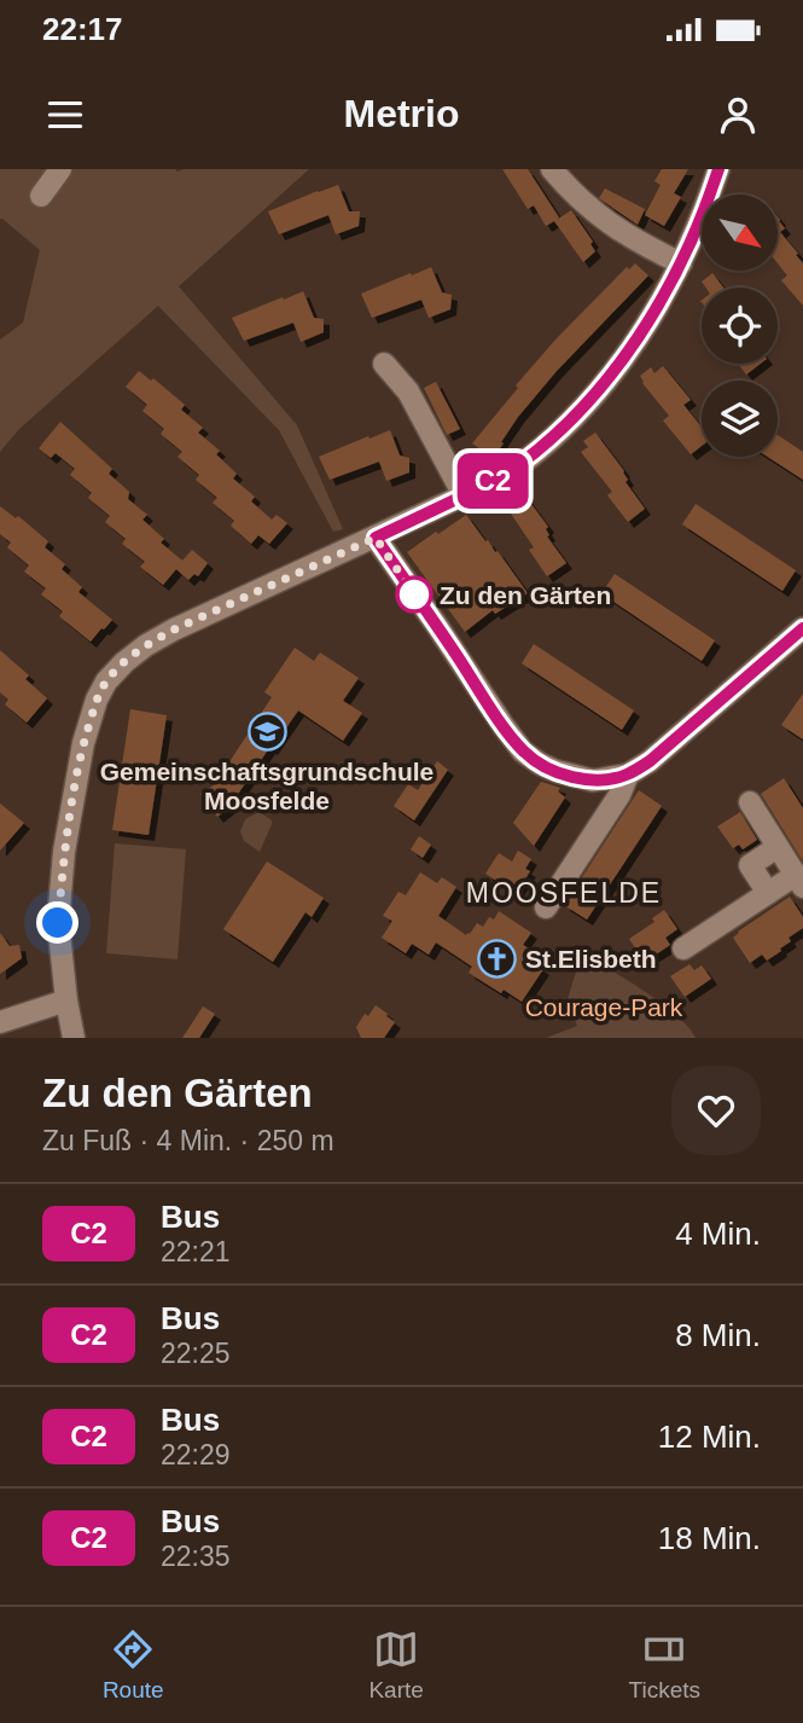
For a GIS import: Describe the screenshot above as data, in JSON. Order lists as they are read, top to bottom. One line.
{"districts":["MOOSFELDE"],"parks":["Courage-Park"],"places":{"other":["Zu den Gärten"],"school or university":["Gemeinschaftsgrundschule Moosfelde"],"church":["St.Elisbeth"]},"lines":["bus line C2"],"north":"bottom right","page":{"status":"22:17","header":"Metrio","on_map":"C2","heading":["Zu den Gärten","Zu Fuß · 4 Min. · 250 m"],"list":[{"mark":"C2","name":"Bus","note":"22:21","value":"4 Min."},{"mark":"C2","name":"Bus","note":"22:25","value":"8 Min."},{"mark":"C2","name":"Bus","note":"22:29","value":"12 Min."},{"mark":"C2","name":"Bus","note":"22:35","value":"18 Min."}],"tabs":["Route","Karte","Tickets"]}}
